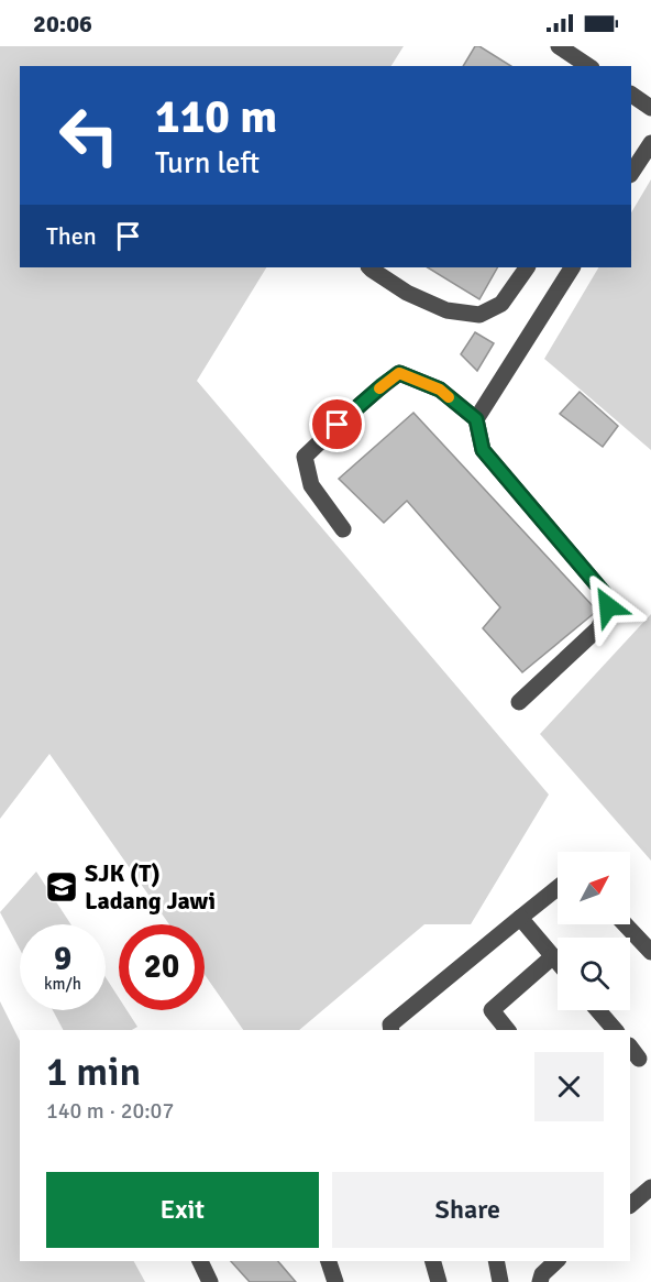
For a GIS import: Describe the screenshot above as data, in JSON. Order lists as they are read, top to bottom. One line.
{"places":{"school or university":["SJK (T) Ladang Jawi"]},"north":"top right","page":{"status":"20:06","turn":["110 m","Turn left"],"then":"Then","speed":"9 km/h","limit":"20","heading":["1 min","140 m · 20:07"],"buttons":["Exit","Share"]}}
